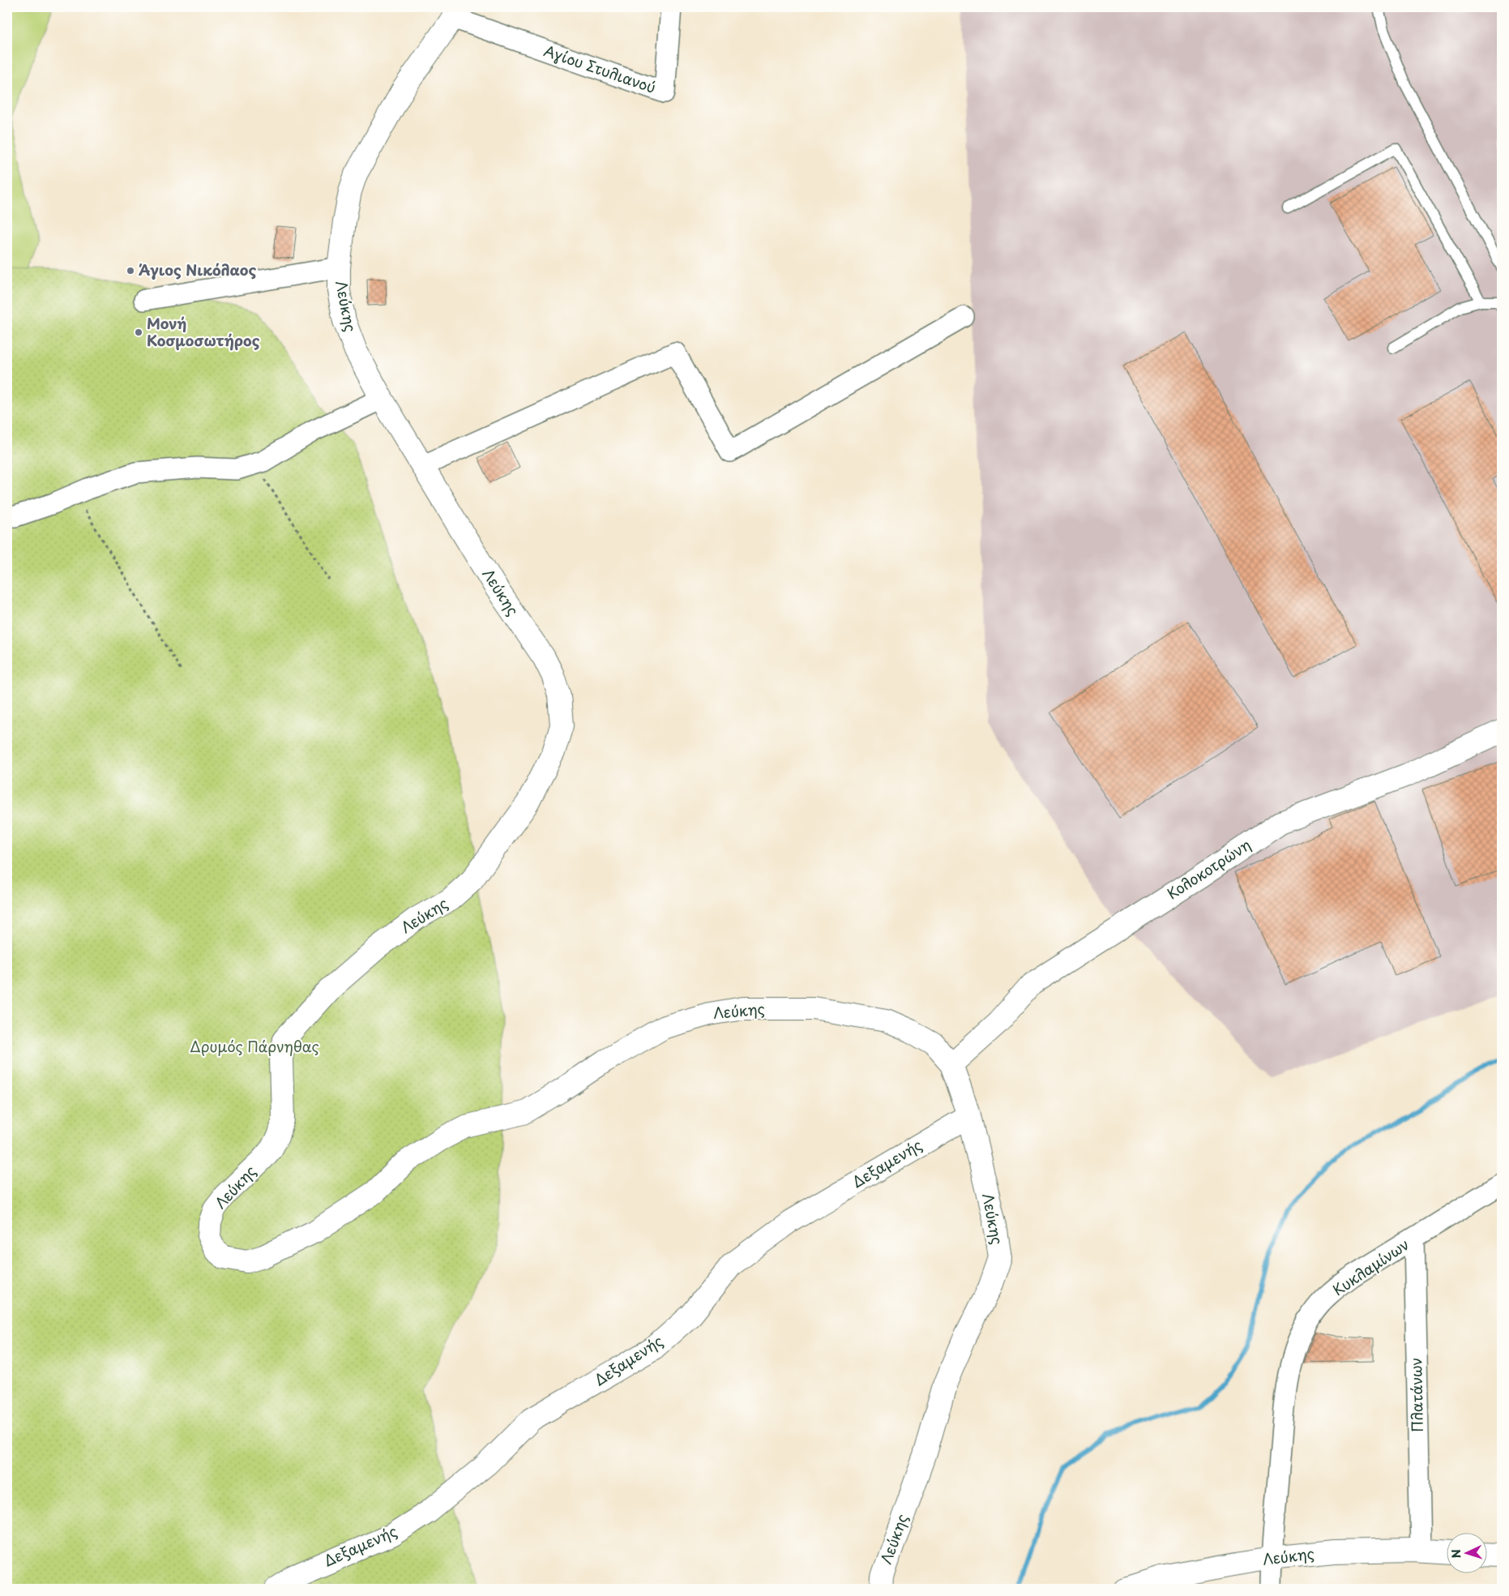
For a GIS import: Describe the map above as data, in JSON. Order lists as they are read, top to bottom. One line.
{"streets":{"street":["Αγίου Στυλιανού","Λεύκης","Κολοκοτρώνη","Δεξαμενής","Κυκλαμίνων","Πλατάνων"]},"crossings":[["Αγίου Στυλιανού","Λεύκης"],["Λεύκης","Κολοκοτρώνη"],["Λεύκης","Δεξαμενής"],["Λεύκης","Κυκλαμίνων"],["Λεύκης","Πλατάνων"],["Κυκλαμίνων","Πλατάνων"]],"parks":["Δρυμός Πάρνηθας"],"places":["Άγιος Νικόλαος","Μονή Κοσμοσωτήρος"],"north":"left"}
